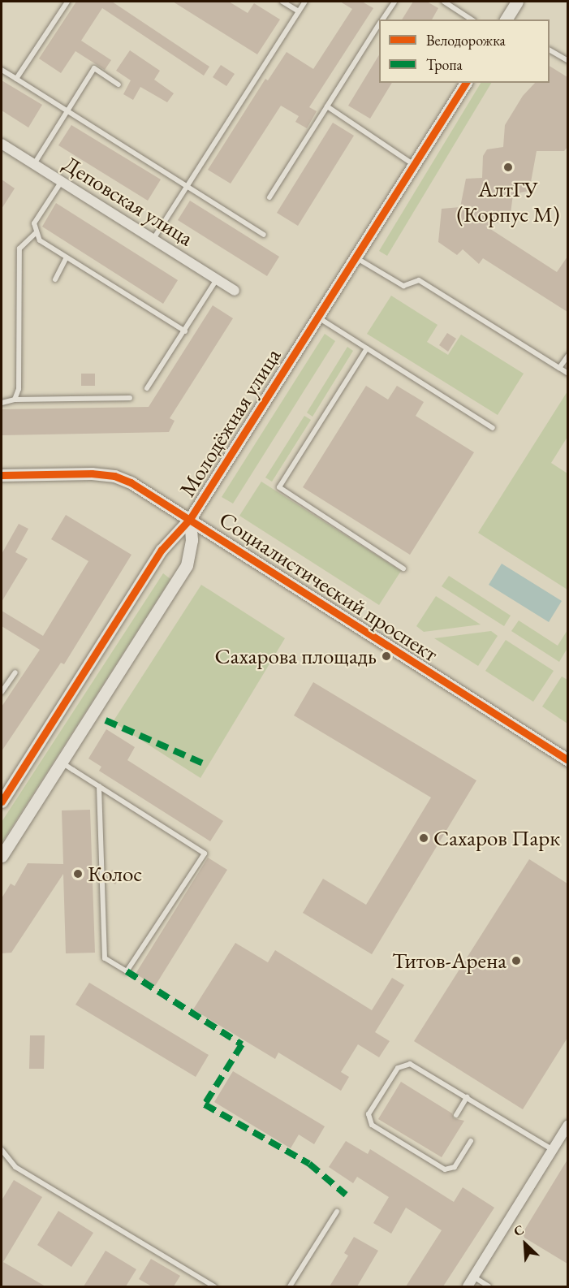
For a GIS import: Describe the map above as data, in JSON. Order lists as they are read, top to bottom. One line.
{"streets":{"street":["Деповская улица","Молодёжная улица","Социалистический проспект"]},"crossings":[["Молодёжная улица","Социалистический проспект"]],"places":["АлтГУ (Корпус М)","Сахарова площадь","Сахаров Парк","Колос","Титов-Арена"],"legend":["Велодорожка","Тропа"],"north":"top left"}
